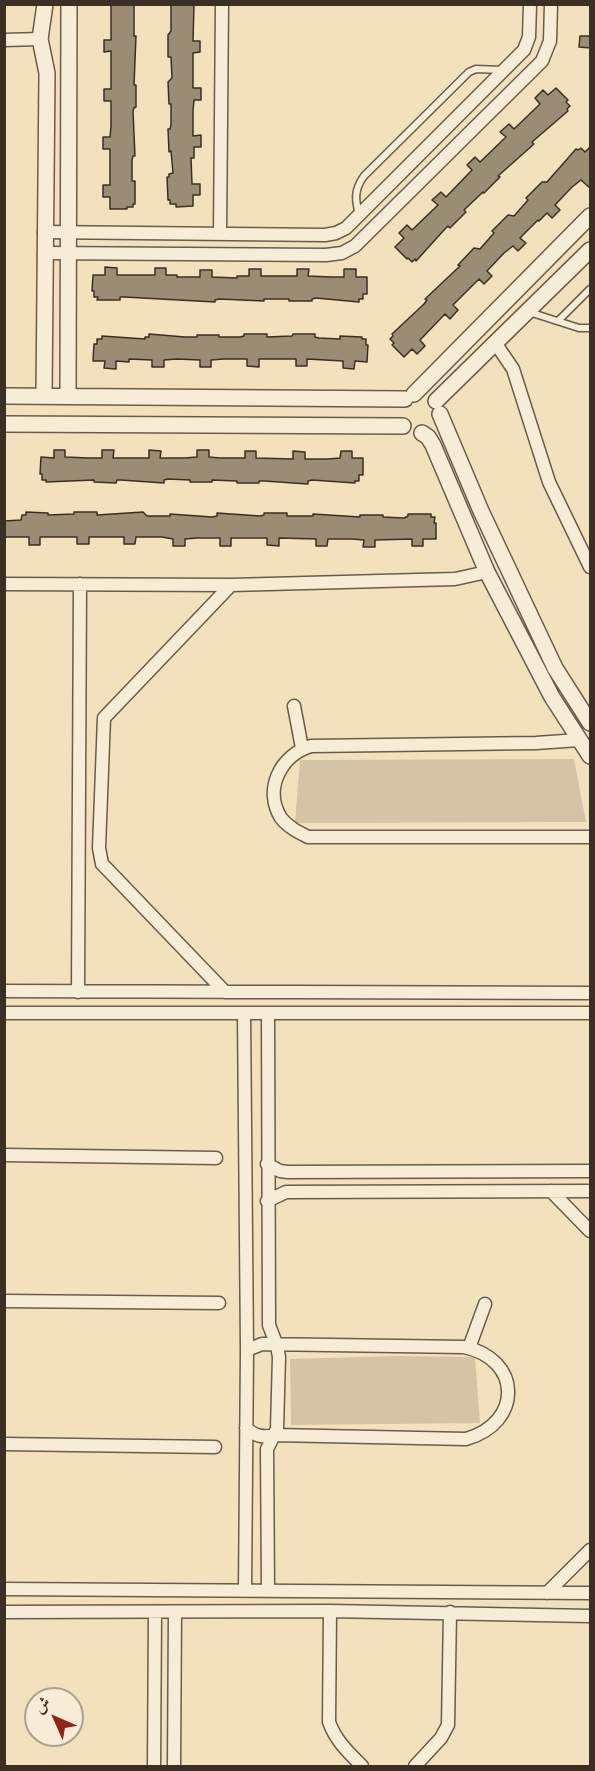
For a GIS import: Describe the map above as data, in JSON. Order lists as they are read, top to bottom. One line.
{"north":"top left"}
